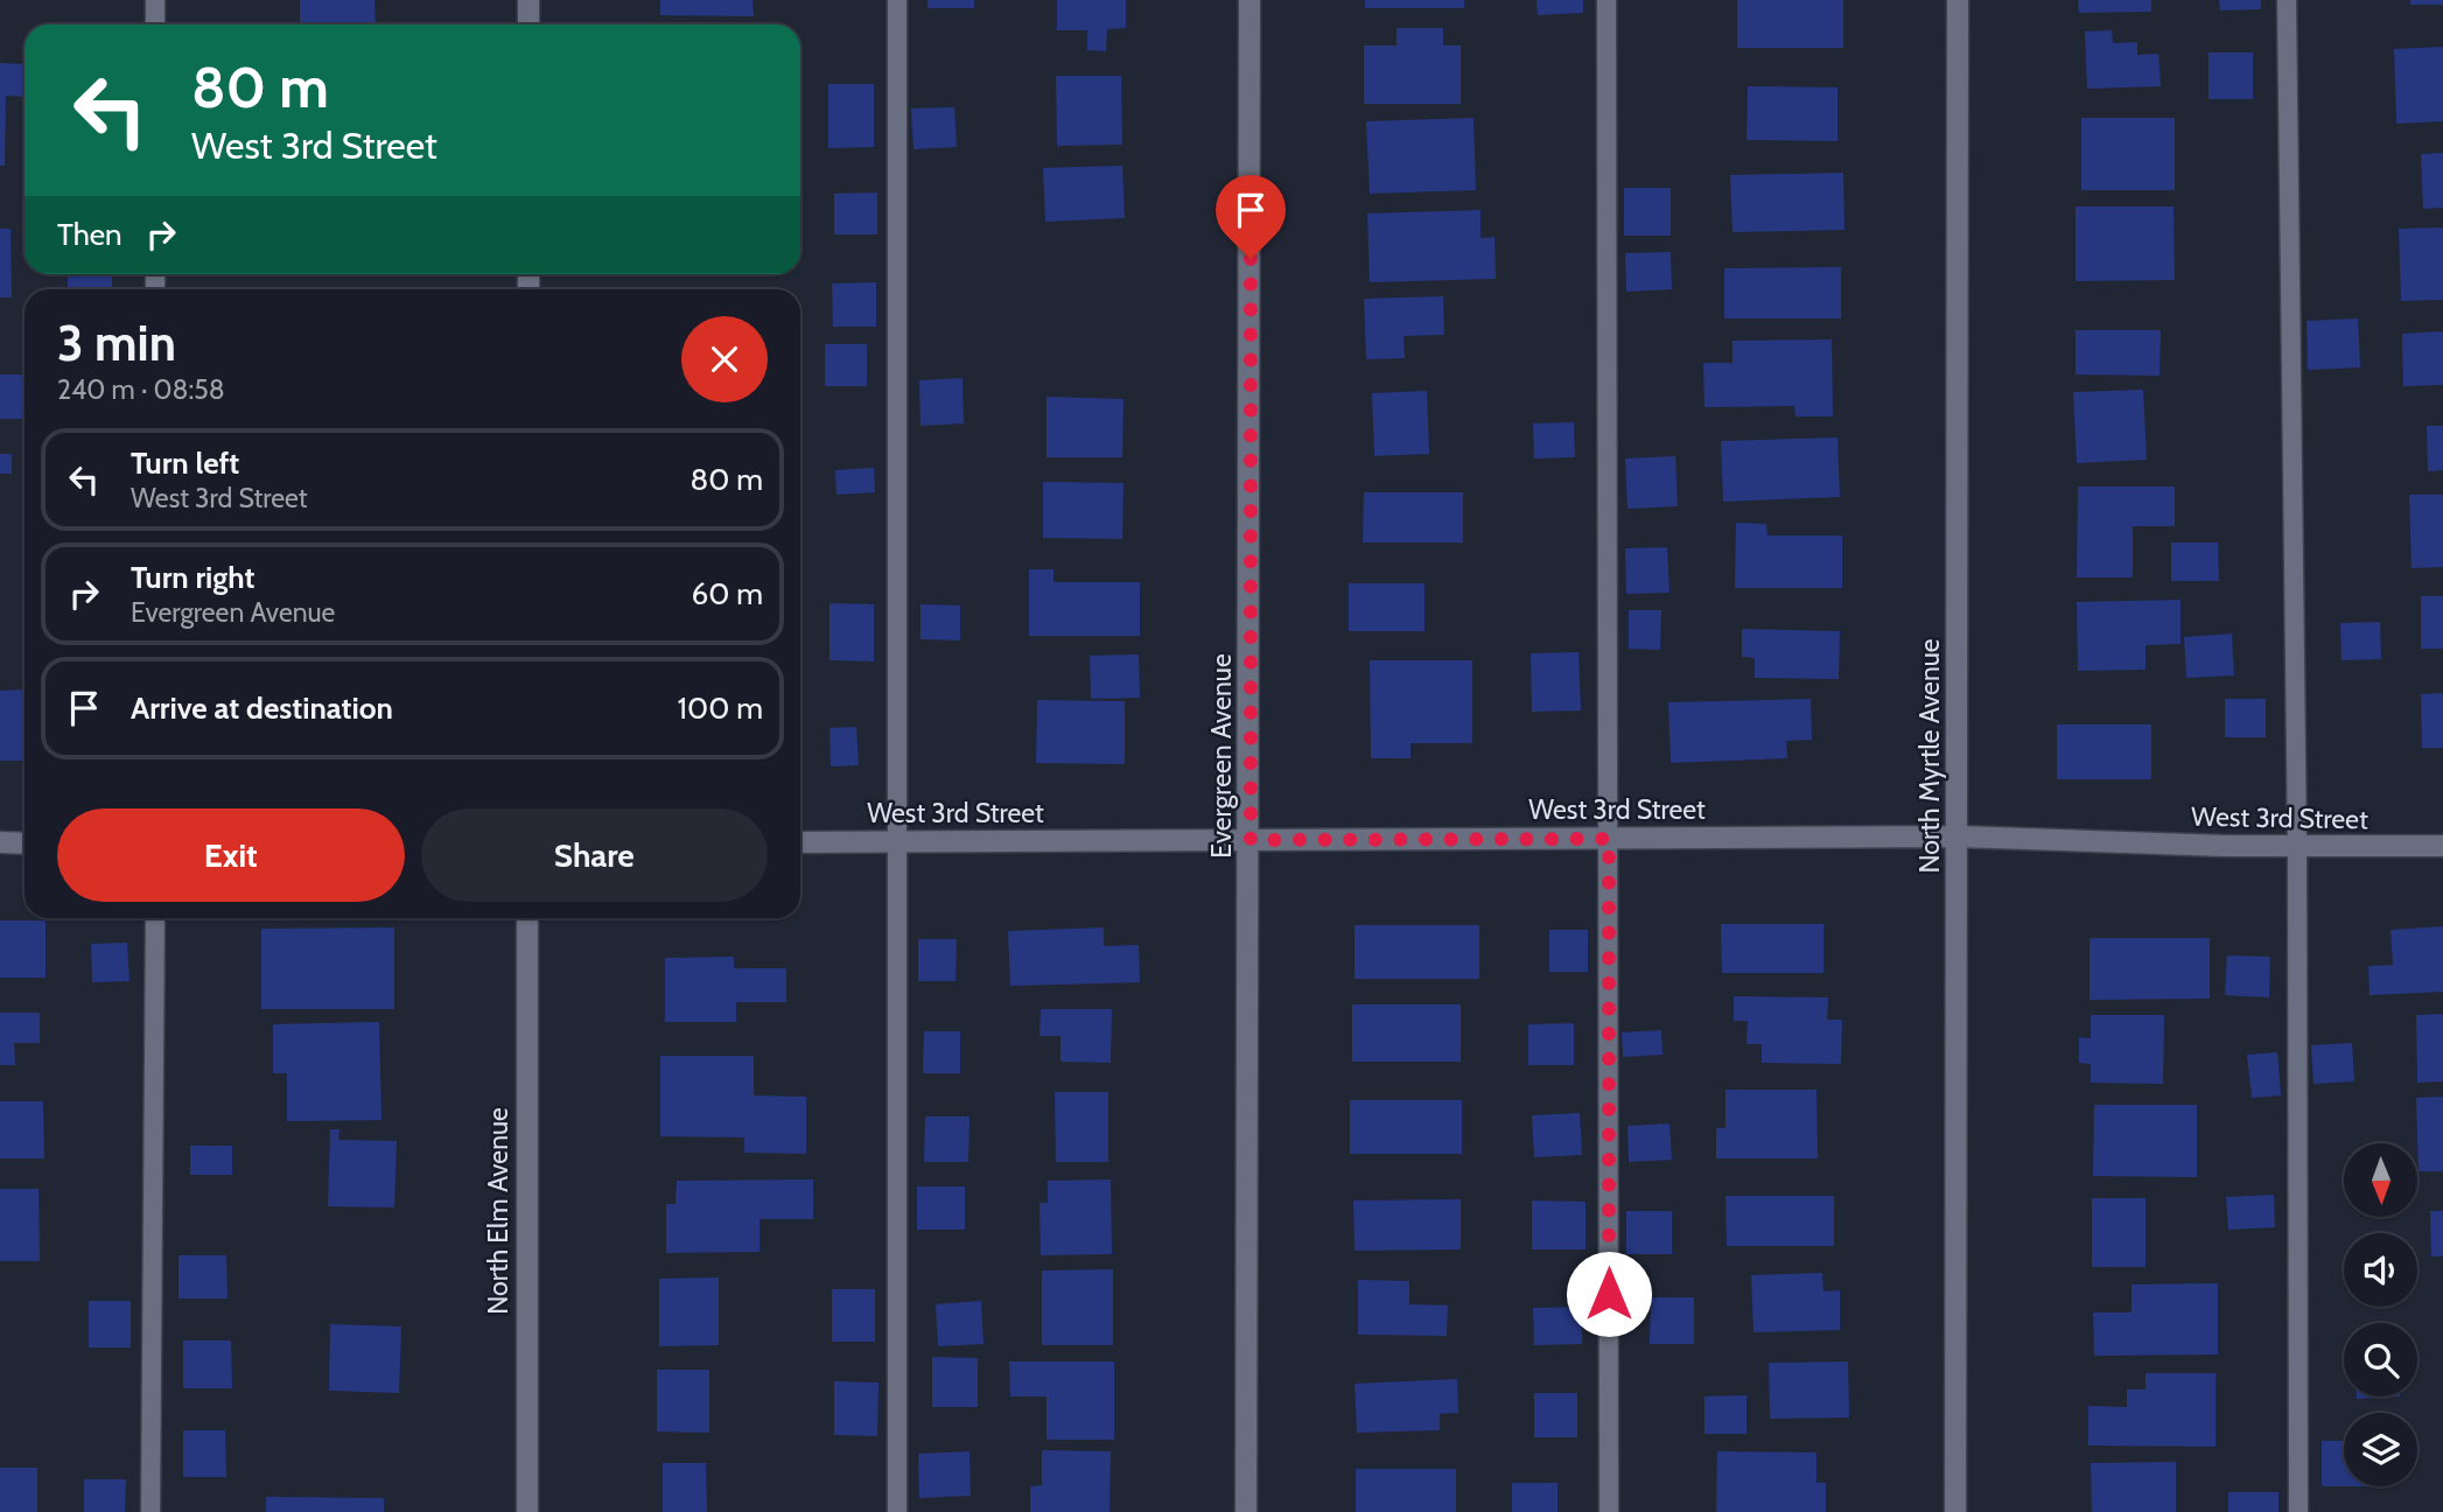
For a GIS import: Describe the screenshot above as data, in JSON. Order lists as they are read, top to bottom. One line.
{"streets":{"street":["Evergreen Avenue","North Myrtle Avenue","West 3rd Street","North Elm Avenue"]},"crossings":[["Evergreen Avenue","West 3rd Street"],["North Myrtle Avenue","West 3rd Street"]],"north":"bottom","page":{"turn":["80 m","West 3rd Street"],"then":"Then","heading":["3 min","240 m · 08:58"],"list":[{"name":"Turn left","note":"West 3rd Street","value":"80 m"},{"name":"Turn right","note":"Evergreen Avenue","value":"60 m"},{"name":"Arrive at destination","value":"100 m"}],"buttons":["Exit","Share"]}}
